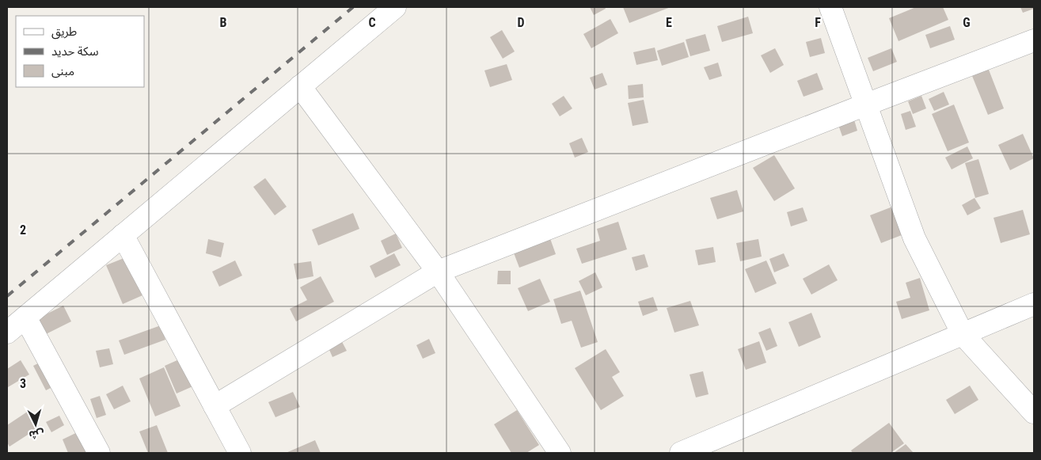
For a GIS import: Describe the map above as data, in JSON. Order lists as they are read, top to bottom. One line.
{"legend":["طريق","سكة حديد","مبنى"],"north":"bottom","grid":{"columns":["B","C","D","E","F","G"],"rows":["2","3"]}}
